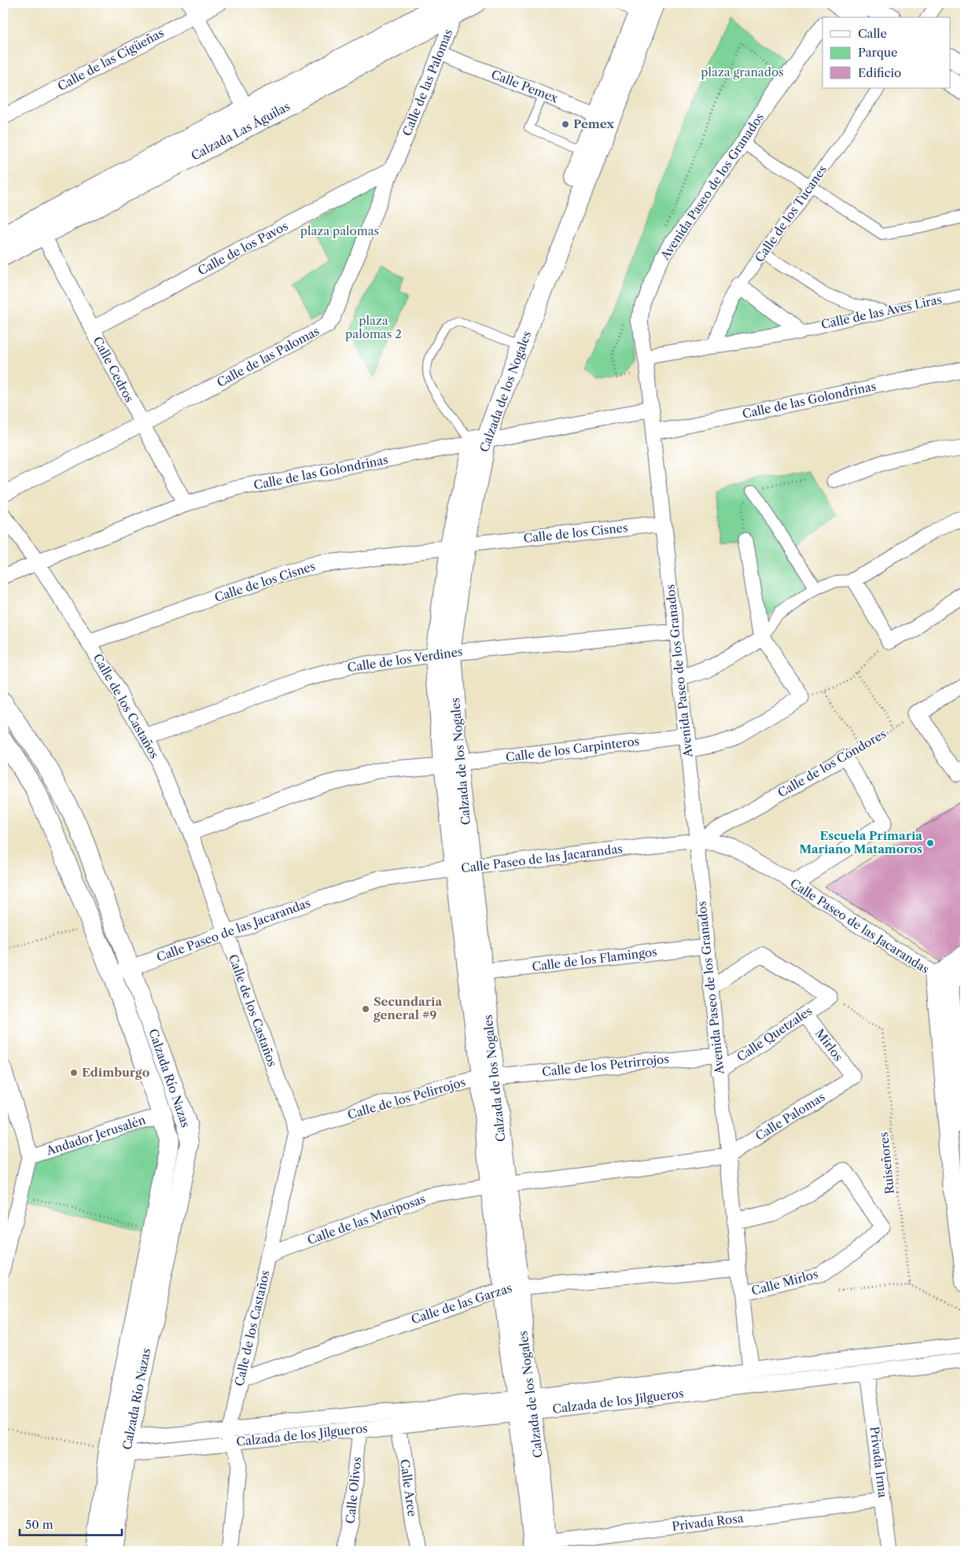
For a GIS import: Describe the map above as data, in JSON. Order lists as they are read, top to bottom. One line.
{"streets":{"street":["Calle de las Cigüeñas","Calle de las Palomas","Calle Pemex","Calzada Las Águilas","Avenida Paseo de los Granados","Calle de los Tucanes","Calle de los Pavos","Calle de las Aves Liras","Calle Cedros","Calzada de los Nogales","Calle de las Golondrinas","Calle de los Cisnes","Calle de los Verdines","Calle de los Castaños","Calle de los Carpinteros","Calle de los Cóndores","Calle Paseo de las Jacarandas","Calle de los Flamingos","Calle Quetzales","Mirlos","Calle de los Petrirrojos","Calzada Río Nazas","Calle de los Pelirrojos","Calle Palomas","Andador Jerusalén","Calle de las Mariposas","Calle Mirlos","Calle de las Garzas","Calzada de los Jilgueros","Privada Irma","Calle Arce","Calle Olivos","Privada Rosa"],"path":["Ruiseñores"]},"crossings":[["Calle de las Palomas","Calle Pemex"],["Calle de las Palomas","Calzada Las Águilas"],["Calle de las Palomas","Calle de los Pavos"],["Calle de las Palomas","Calle Cedros"],["Calle Pemex","Calzada de los Nogales"],["Calzada Las Águilas","Calle Cedros"],["Avenida Paseo de los Granados","Calle de las Aves Liras"],["Avenida Paseo de los Granados","Calle de las Golondrinas"],["Avenida Paseo de los Granados","Calle de los Cisnes"],["Avenida Paseo de los Granados","Calle de los Verdines"],["Avenida Paseo de los Granados","Calle de los Carpinteros"],["Avenida Paseo de los Granados","Calle de los Cóndores"],["Avenida Paseo de los Granados","Calle Paseo de las Jacarandas"],["Avenida Paseo de los Granados","Calle de los Flamingos"],["Avenida Paseo de los Granados","Calle Quetzales"],["Avenida Paseo de los Granados","Calle de los Petrirrojos"],["Avenida Paseo de los Granados","Calle Palomas"],["Avenida Paseo de los Granados","Calle de las Mariposas"],["Avenida Paseo de los Granados","Calle Mirlos"],["Avenida Paseo de los Granados","Calle de las Garzas"],["Avenida Paseo de los Granados","Calzada de los Jilgueros"],["Calle de los Tucanes","Calle de las Aves Liras"],["Calle de los Pavos","Calle Cedros"],["Calle Cedros","Calle de las Golondrinas"],["Calzada de los Nogales","Calle de las Golondrinas"],["Calzada de los Nogales","Calle de los Cisnes"],["Calzada de los Nogales","Calle de los Verdines"],["Calzada de los Nogales","Calle de los Carpinteros"],["Calzada de los Nogales","Calle Paseo de las Jacarandas"],["Calzada de los Nogales","Calle de los Flamingos"],["Calzada de los Nogales","Calle de los Petrirrojos"],["Calzada de los Nogales","Calle de los Pelirrojos"],["Calzada de los Nogales","Calle de las Mariposas"],["Calzada de los Nogales","Calle de las Garzas"],["Calzada de los Nogales","Calzada de los Jilgueros"],["Calzada de los Nogales","Privada Rosa"],["Calle de las Golondrinas","Calle de los Castaños"],["Calle de los Cisnes","Calle de los Castaños"],["Calle de los Verdines","Calle de los Castaños"],["Calle de los Castaños","Calle de los Carpinteros"],["Calle de los Castaños","Calle Paseo de las Jacarandas"],["Calle de los Castaños","Calle de los Pelirrojos"],["Calle de los Castaños","Calle de las Mariposas"],["Calle de los Castaños","Calle de las Garzas"],["Calle de los Castaños","Calzada de los Jilgueros"],["Calle de los Cóndores","Calle Paseo de las Jacarandas"],["Calle Paseo de las Jacarandas","Calzada Río Nazas"],["Calle Quetzales","Mirlos"],["Calle Quetzales","Ruiseñores"],["Mirlos","Calle Palomas"],["Calle de los Petrirrojos","Calle de los Pelirrojos"],["Calzada Río Nazas","Andador Jerusalén"],["Calzada Río Nazas","Calzada de los Jilgueros"],["Calle Palomas","Calle de las Mariposas"],["Calzada de los Jilgueros","Privada Irma"],["Calzada de los Jilgueros","Calle Arce"],["Calzada de los Jilgueros","Calle Olivos"],["Privada Irma","Privada Rosa"]],"parks":["plaza granados","plaza palomas","plaza palomas 2"],"places":["Pemex","Escuela Primaria Mariano Matamoros","Secundaria general #9","Edimburgo"],"legend":["Calle","Parque","Edificio"],"scale_bar":"50 m"}
